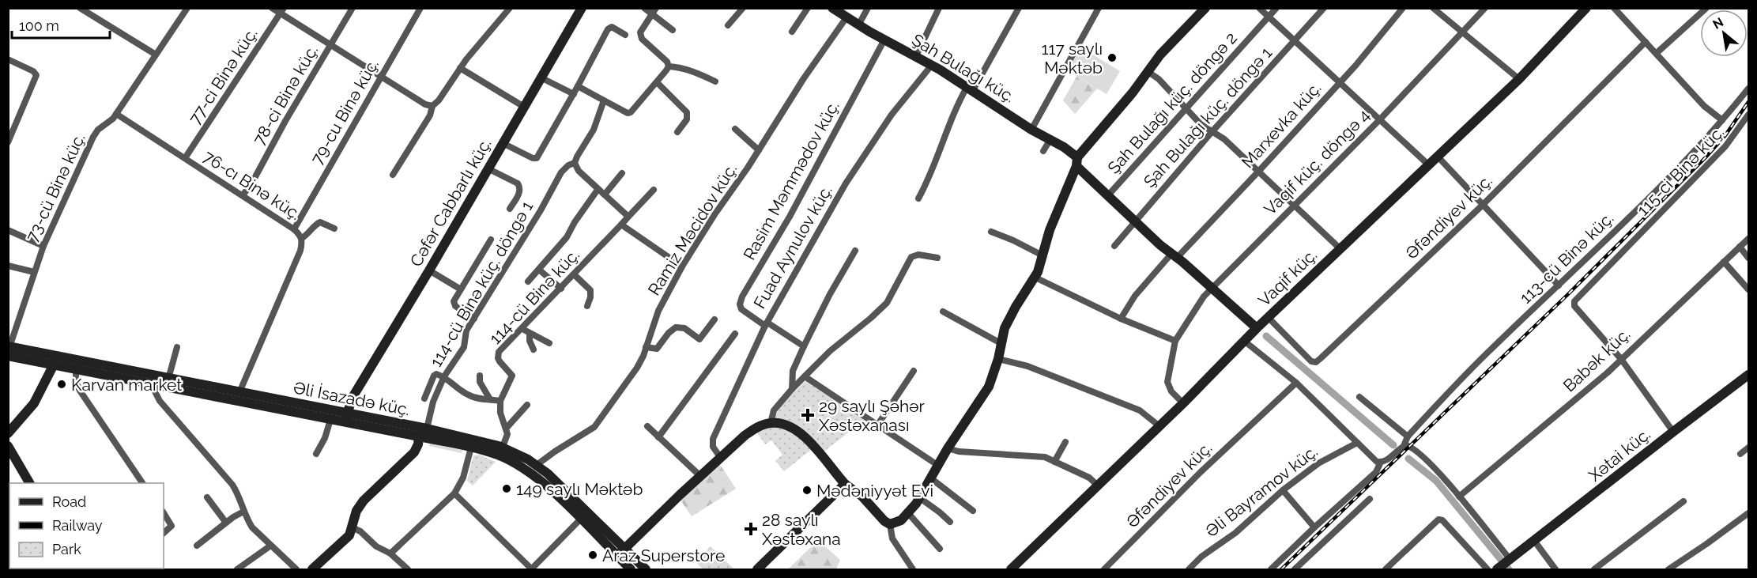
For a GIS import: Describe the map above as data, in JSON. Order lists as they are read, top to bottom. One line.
{"streets":{"street":["Şah Bulağı küç.","77-ci Binə küç.","78-ci Binə küç.","Şah Bulağı küç. döngə 2","79-cu Binə küç.","Şah Bulağı küç. döngə 1","Marxevka küç.","Vaqif küç. döngə 4","115-ci Binə küç.","Rasim Məmmədov küç.","76-cı Binə küç.","73-cü Binə küç.","Cəfər Cabbarlı küç.","Əfəndiyev küç.","Ramiz Məcidov küç.","Fuad Aynulov küç.","113-cü Binə küç.","Vaqif küç.","114-cü Binə küç. döngə 1","114-cü Binə küç.","Babək küç.","Əli İsazadə küç.","Xətai küç.","Əli Bayramov küç."]},"crossings":[["Şah Bulağı küç.","Şah Bulağı küç. döngə 2"],["Şah Bulağı küç.","Şah Bulağı küç. döngə 1"],["Şah Bulağı küç.","Marxevka küç."],["Şah Bulağı küç.","Vaqif küç. döngə 4"],["Şah Bulağı küç.","Rasim Məmmədov küç."],["Şah Bulağı küç.","Ramiz Məcidov küç."],["Şah Bulağı küç.","Fuad Aynulov küç."],["Şah Bulağı küç.","Vaqif küç."],["77-ci Binə küç.","76-cı Binə küç."],["78-ci Binə küç.","76-cı Binə küç."],["79-cu Binə küç.","76-cı Binə küç."],["115-ci Binə küç.","Babək küç."],["Rasim Məmmədov küç.","Fuad Aynulov küç."],["76-cı Binə küç.","73-cü Binə küç."],["76-cı Binə küç.","Əli İsazadə küç."],["73-cü Binə küç.","Əli İsazadə küç."],["Cəfər Cabbarlı küç.","Əli İsazadə küç."],["Əfəndiyev küç.","Vaqif küç."],["Ramiz Məcidov küç.","Əli İsazadə küç."],["114-cü Binə küç. döngə 1","Əli İsazadə küç."]],"places":{"other":["117 saylı Məktəb","Karvan market","149 saylı Məktəb","Mədəniyyət Evi","Araz Superstore"],"health":["29 saylı Şəhər Xəstəxanası","28 saylı Xəstəxana"]},"legend":["Road","Railway","Park"],"scale_bar":"100 m","north":"top left"}
